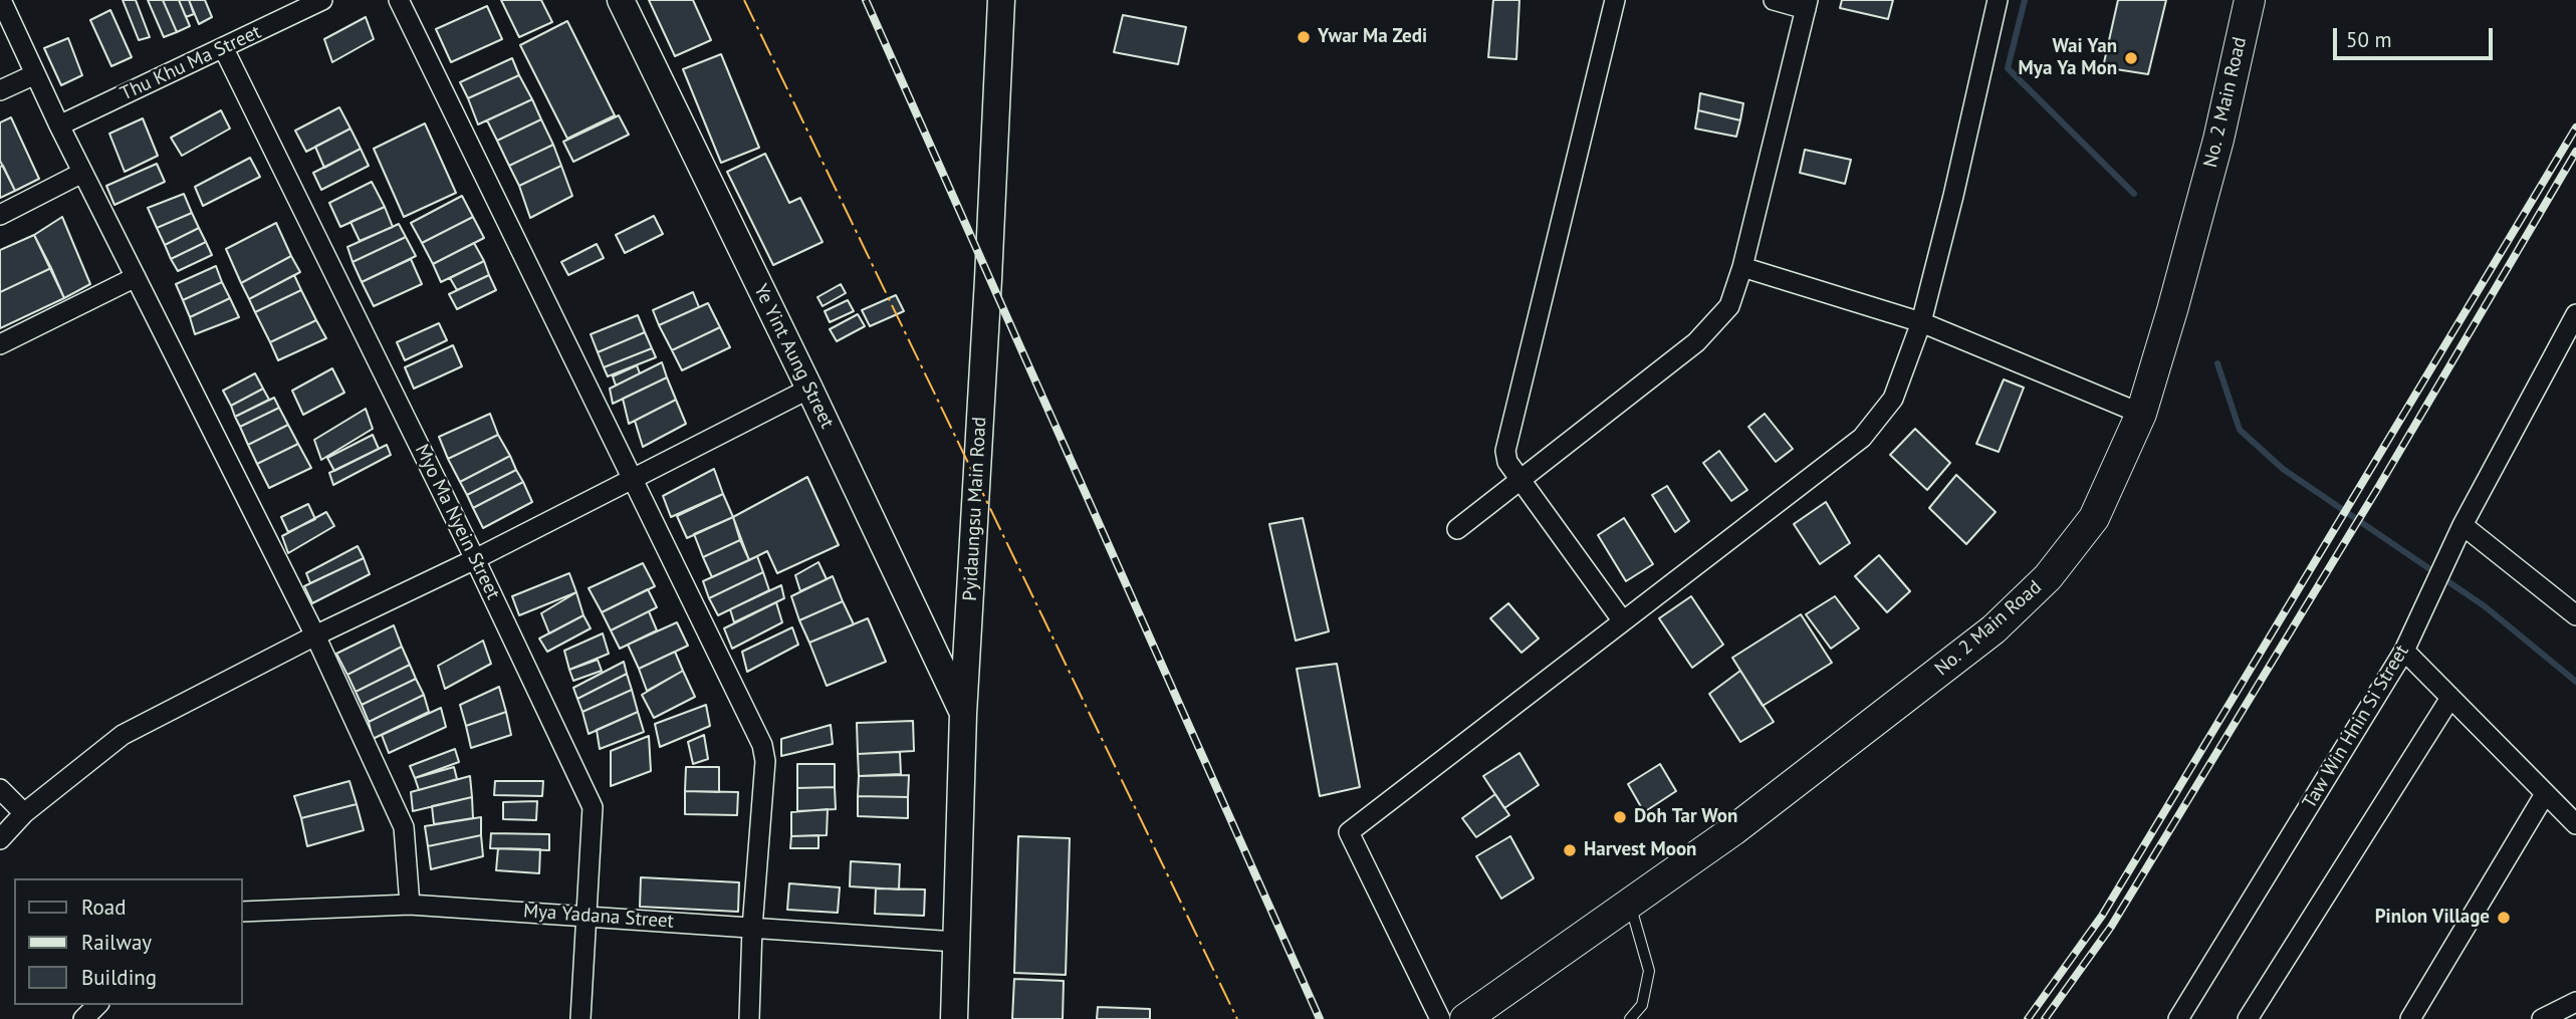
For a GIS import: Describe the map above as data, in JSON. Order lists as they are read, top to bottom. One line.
{"streets":{"main road":["No. 2 Main Road","Ye Yint Aung Street","Pyidaungsu Main Road"],"street":["Thu Khu Ma Street","Myo Ma Nyein Street","Taw Win Hnin Si Street","Mya Yadana Street"]},"crossings":[["Thu Khu Ma Street","Myo Ma Nyein Street"],["Ye Yint Aung Street","Pyidaungsu Main Road"],["Pyidaungsu Main Road","Mya Yadana Street"],["Myo Ma Nyein Street","Mya Yadana Street"]],"places":["Ywar Ma Zedi","Wai Yan Mya Ya Mon","Doh Tar Won","Harvest Moon","Pinlon Village"],"legend":["Road","Railway","Building"],"scale_bar":"50 m"}
